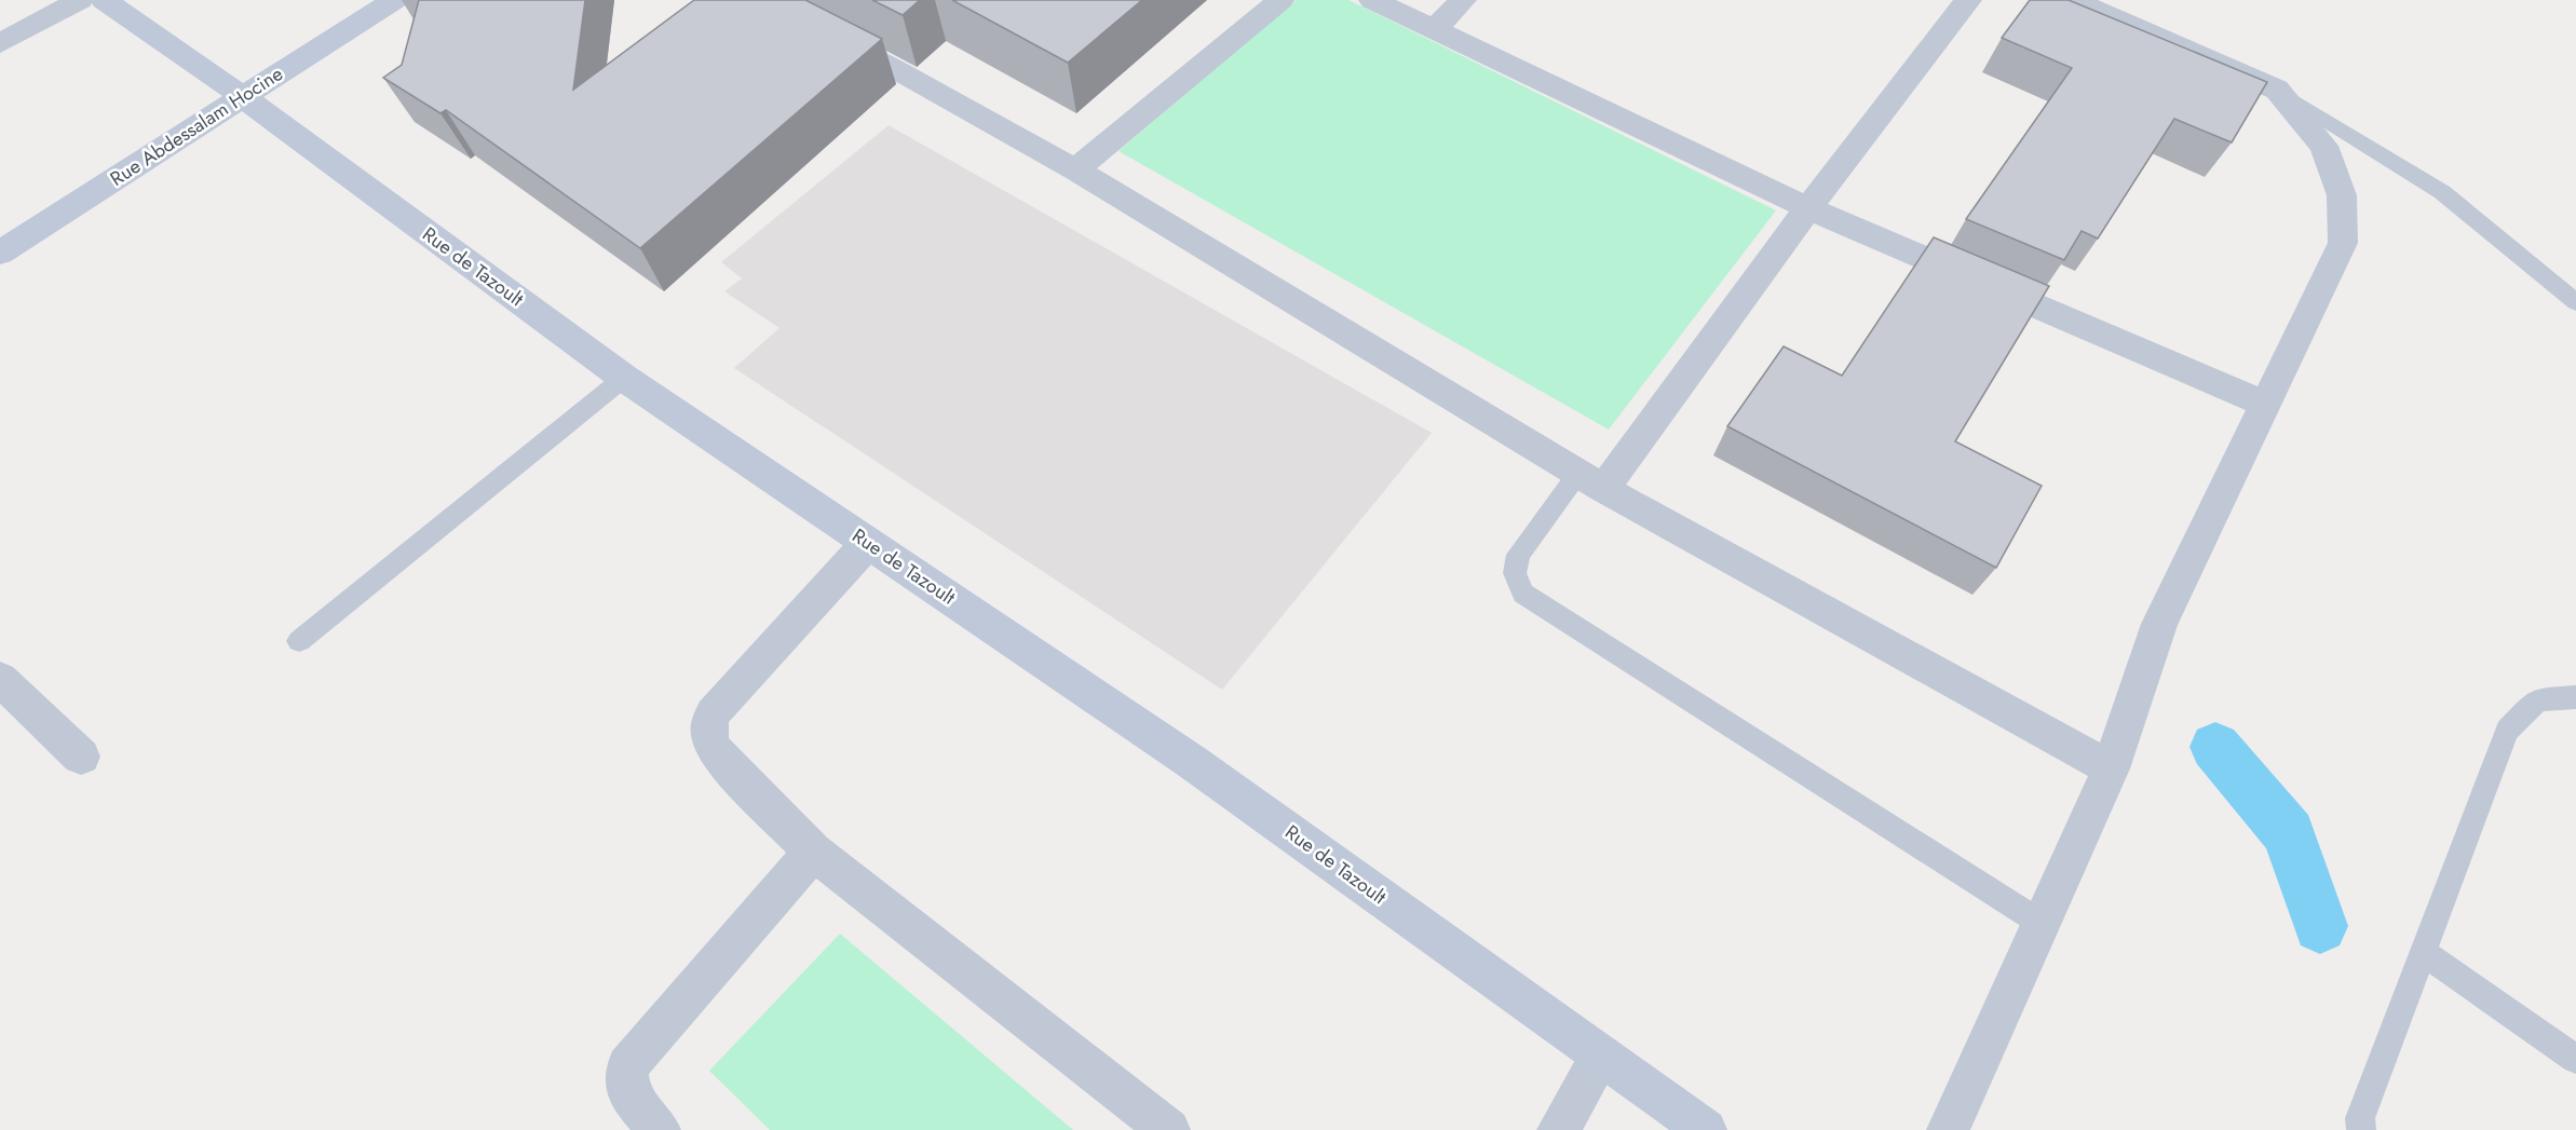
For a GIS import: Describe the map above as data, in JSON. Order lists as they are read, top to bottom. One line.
{"streets":{"main road":["Rue Abdessalam Hocine","Rue de Tazoult"]},"crossings":[["Rue Abdessalam Hocine","Rue de Tazoult"]]}
